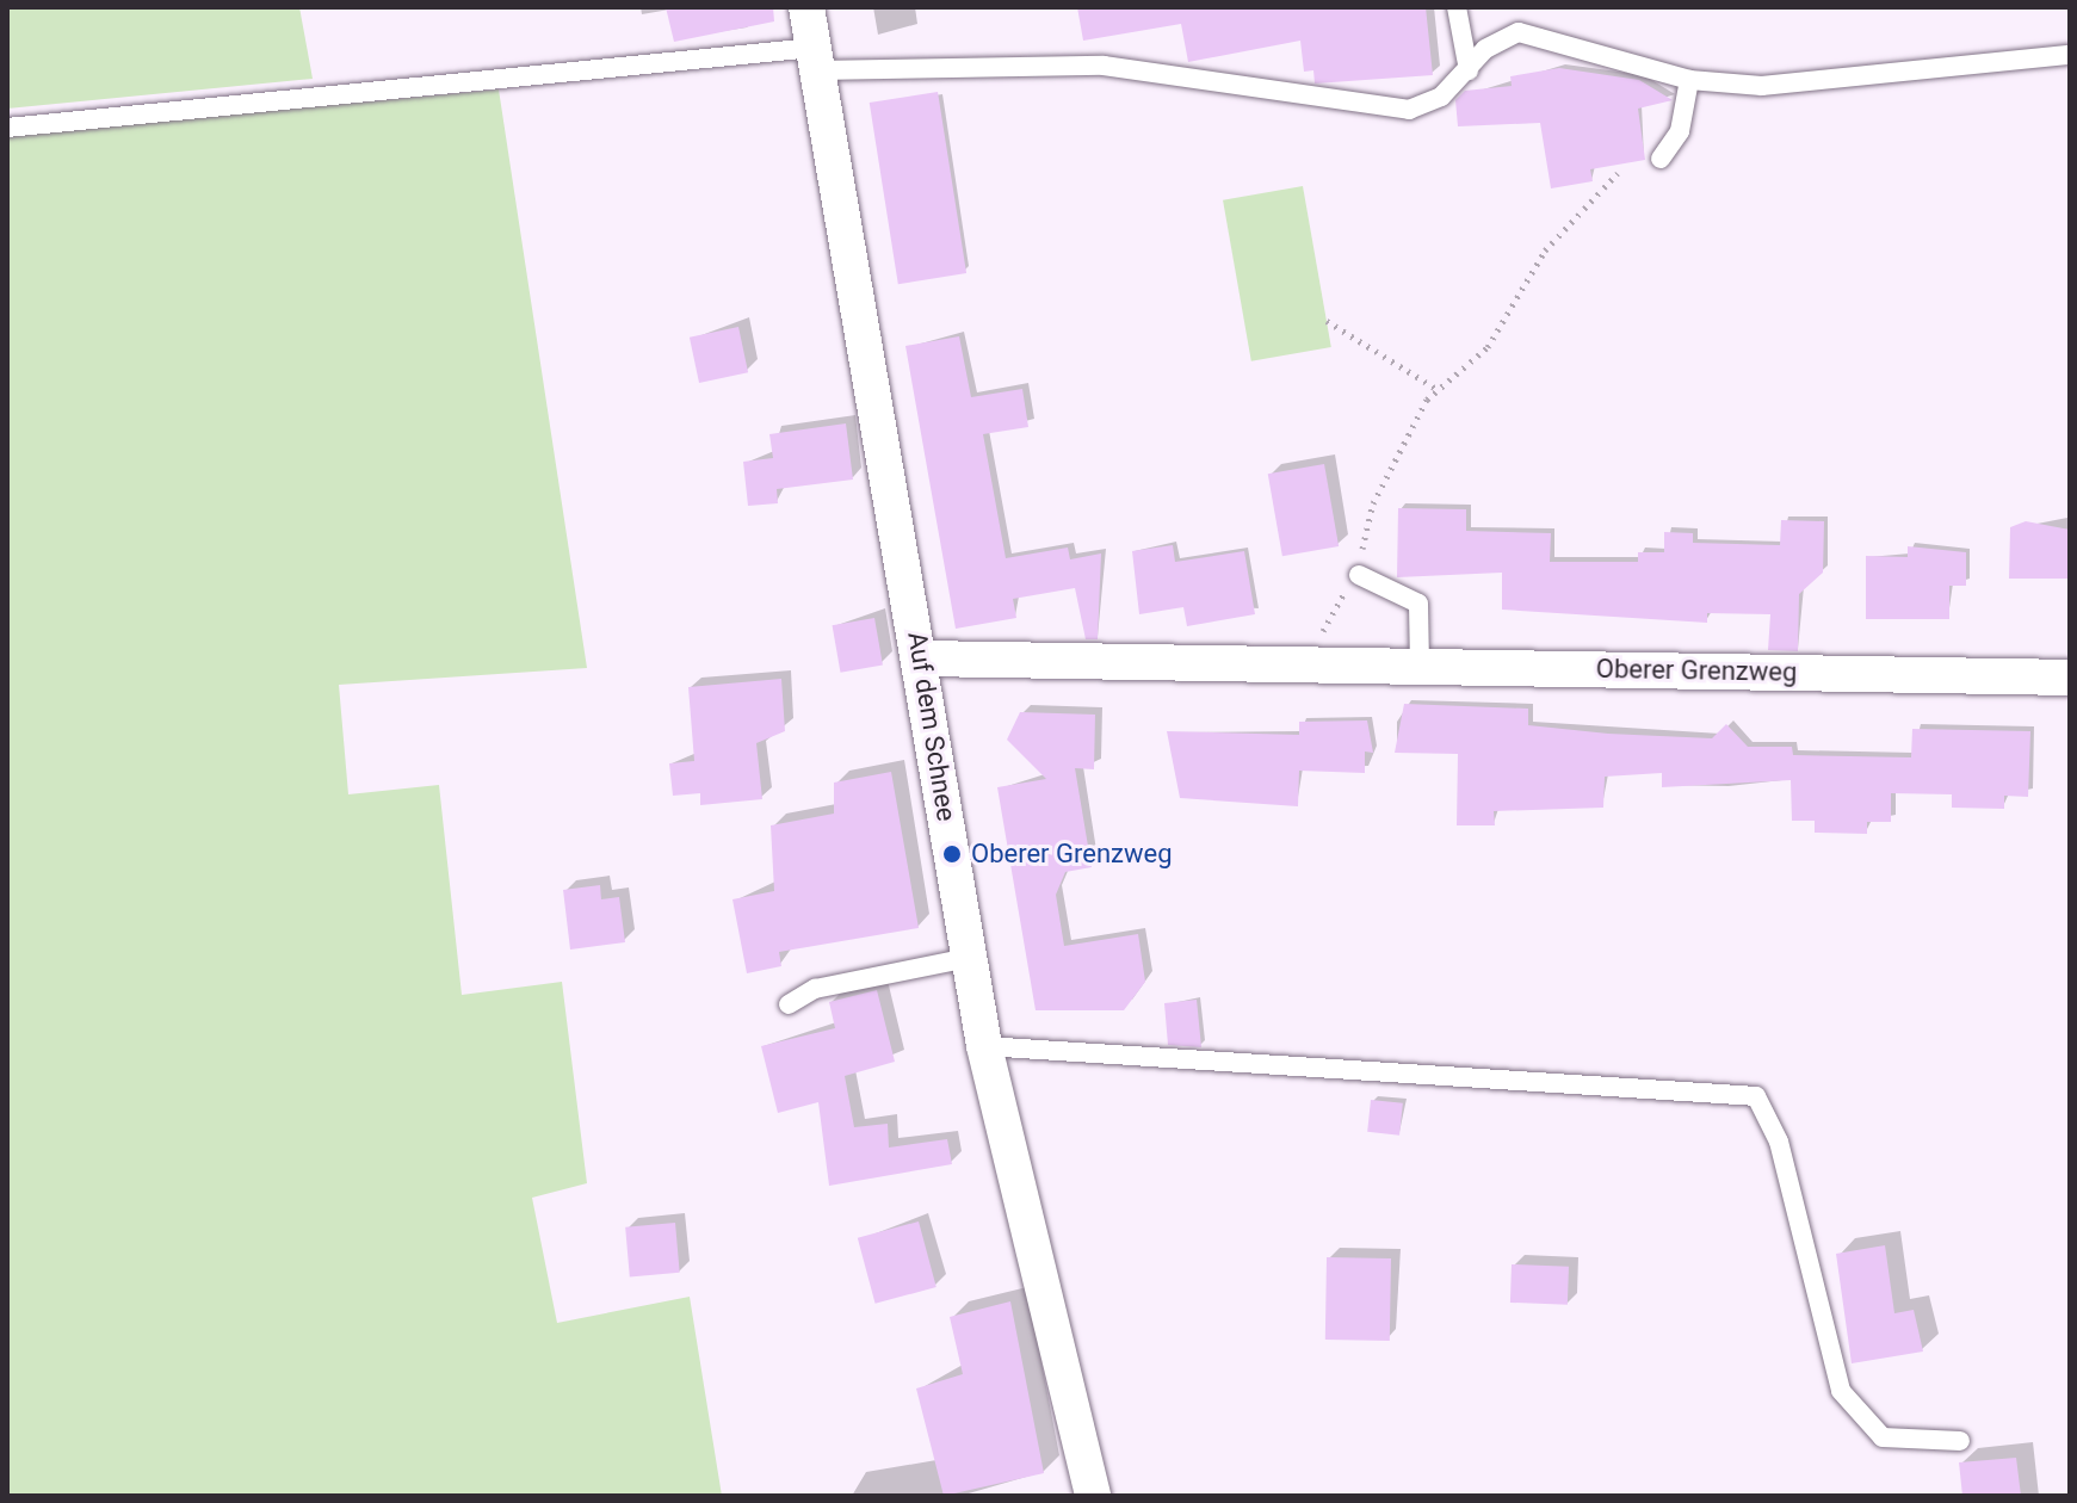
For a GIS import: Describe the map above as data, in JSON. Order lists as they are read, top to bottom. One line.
{"streets":{"street":["Oberer Grenzweg","Auf dem Schnee"]},"crossings":[["Oberer Grenzweg","Auf dem Schnee"]],"places":["Oberer Grenzweg"]}
